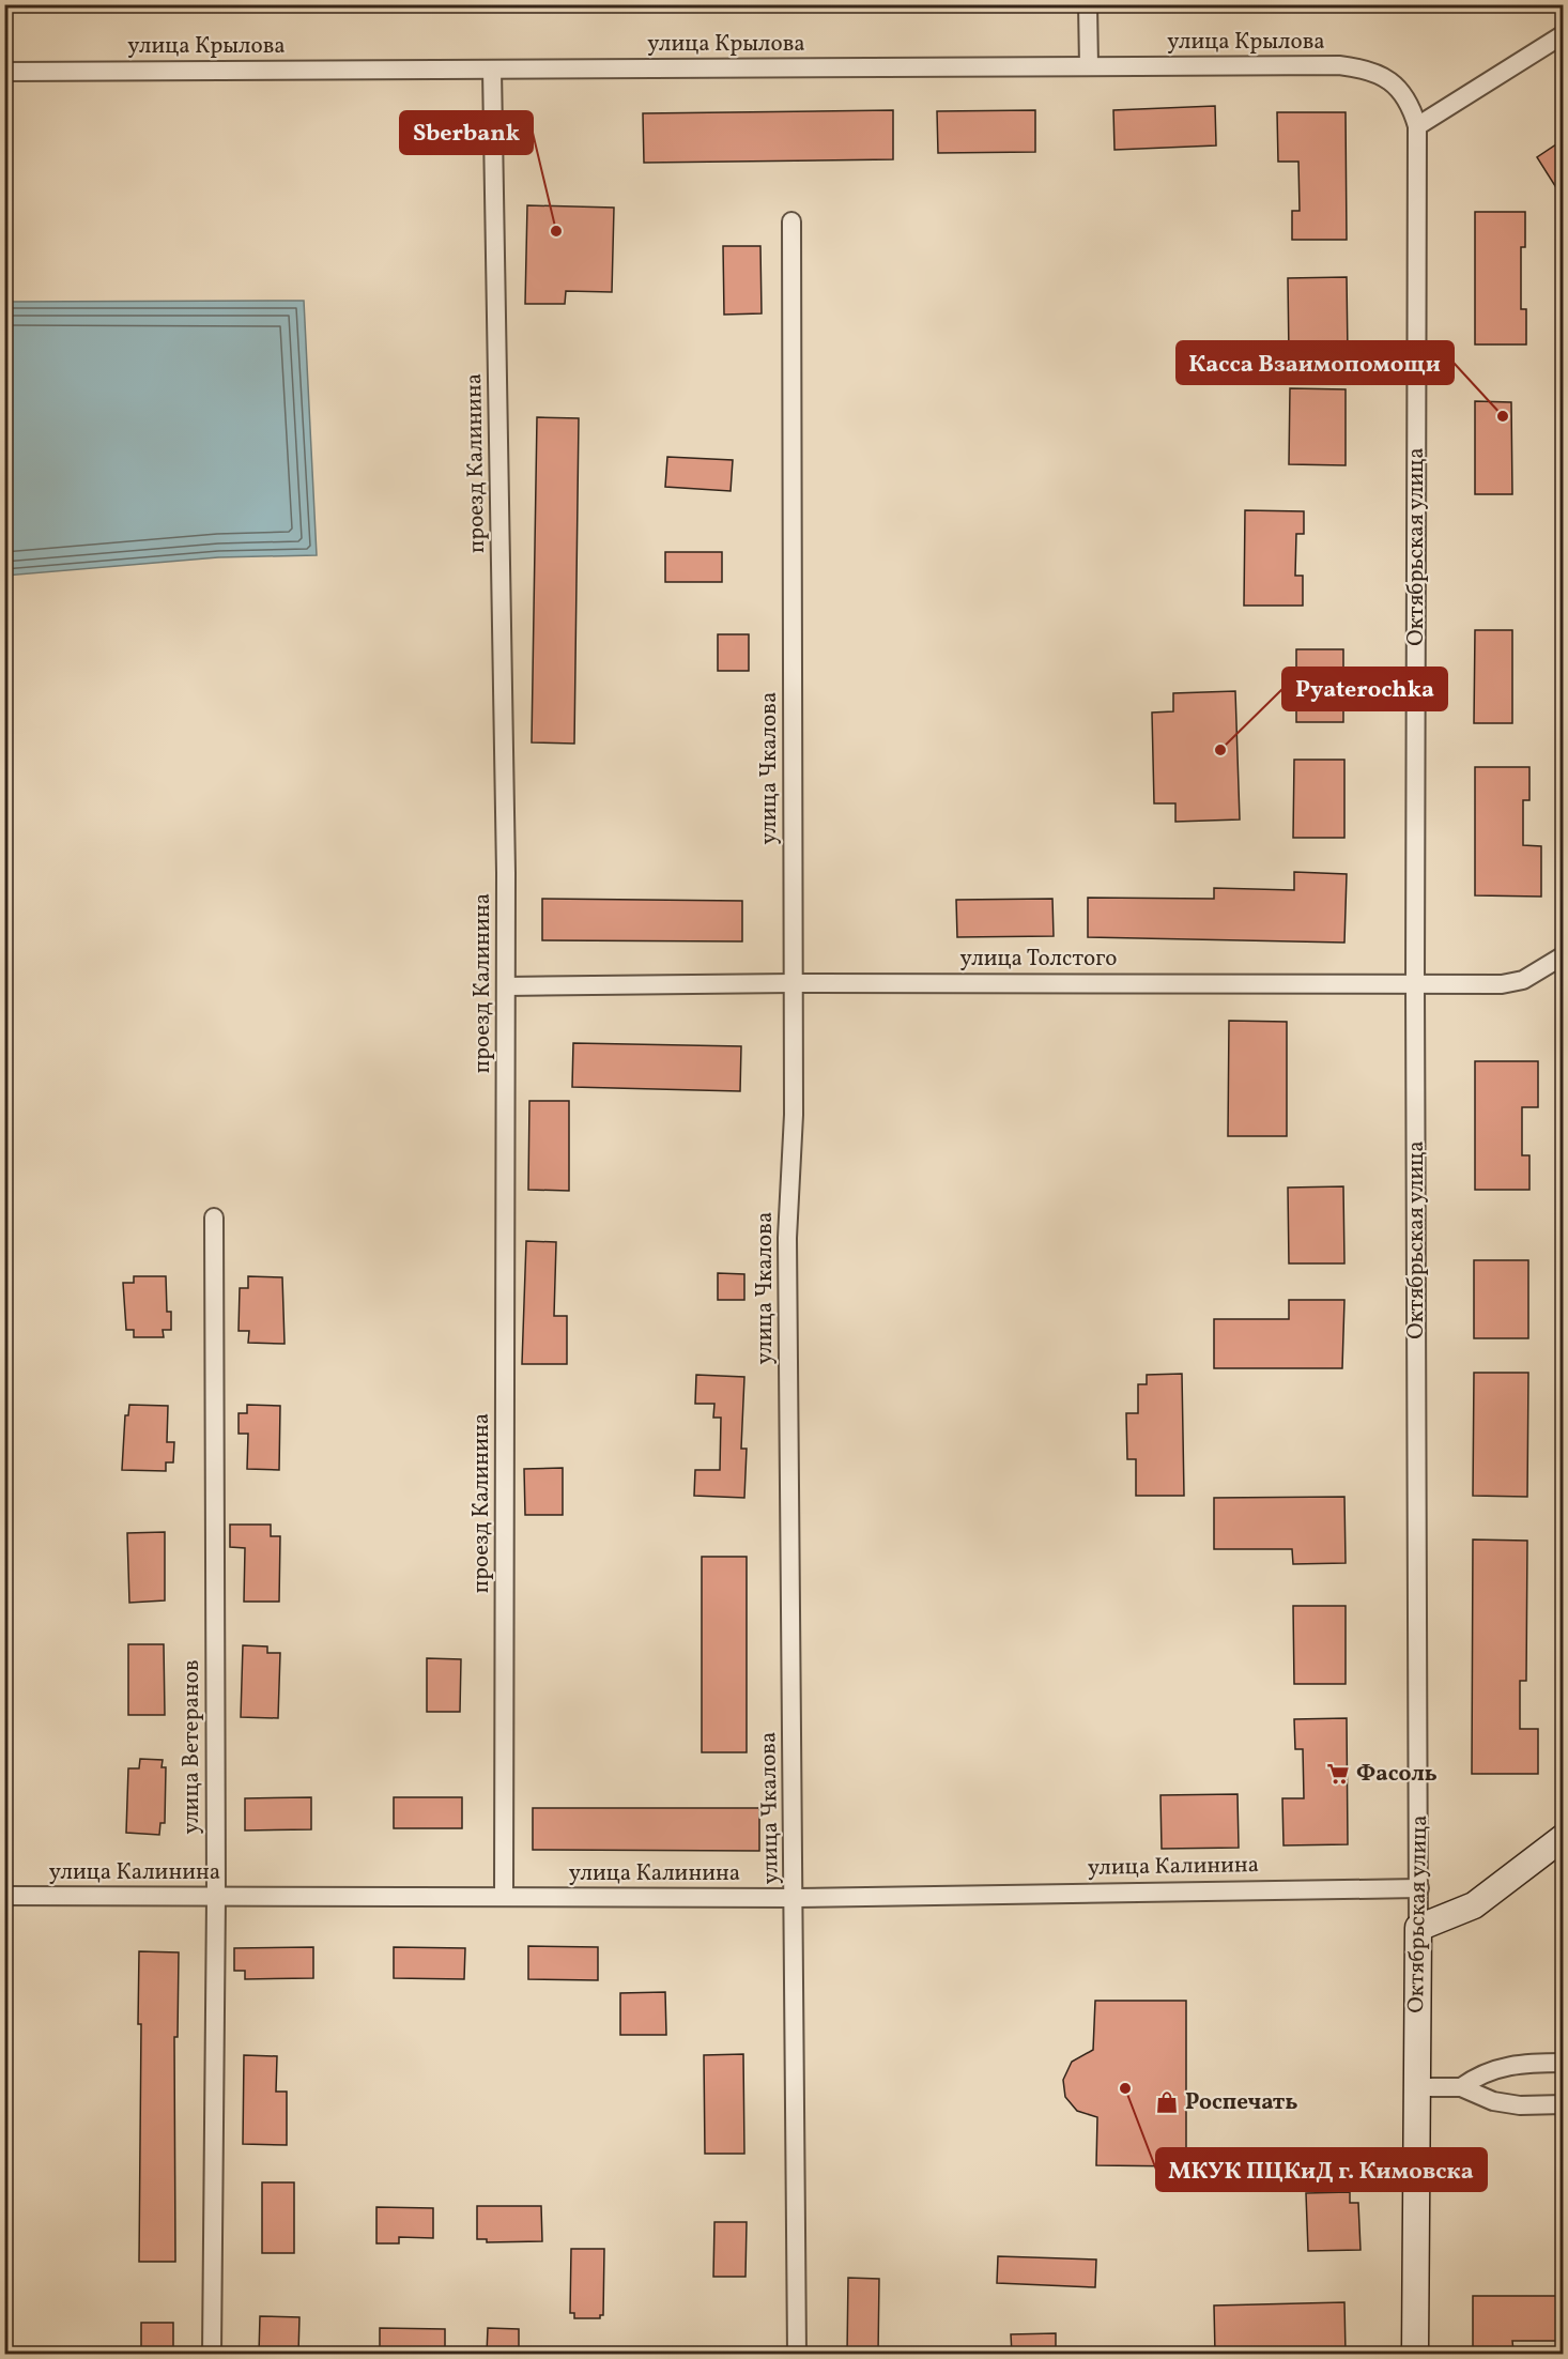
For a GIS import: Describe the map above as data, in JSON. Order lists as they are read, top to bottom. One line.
{"streets":{"main road":["Октябрьская улица"],"street":["улица Крылова","проезд Калинина","улица Чкалова","улица Толстого","улица Ветеранов","улица Калинина"]},"crossings":[["улица Крылова","проезд Калинина"],["улица Крылова","Октябрьская улица"],["проезд Калинина","улица Толстого"],["проезд Калинина","улица Калинина"],["Октябрьская улица","улица Толстого"],["Октябрьская улица","улица Калинина"],["улица Чкалова","улица Толстого"],["улица Чкалова","улица Калинина"],["улица Ветеранов","улица Калинина"]],"places":{"other":["Sberbank","Касса Взаимопомощи","Pyaterochka","МКУК ПЦКиД г. Кимовска"],"supermarket":["Фасоль"],"shop":["Роспечать"]}}
